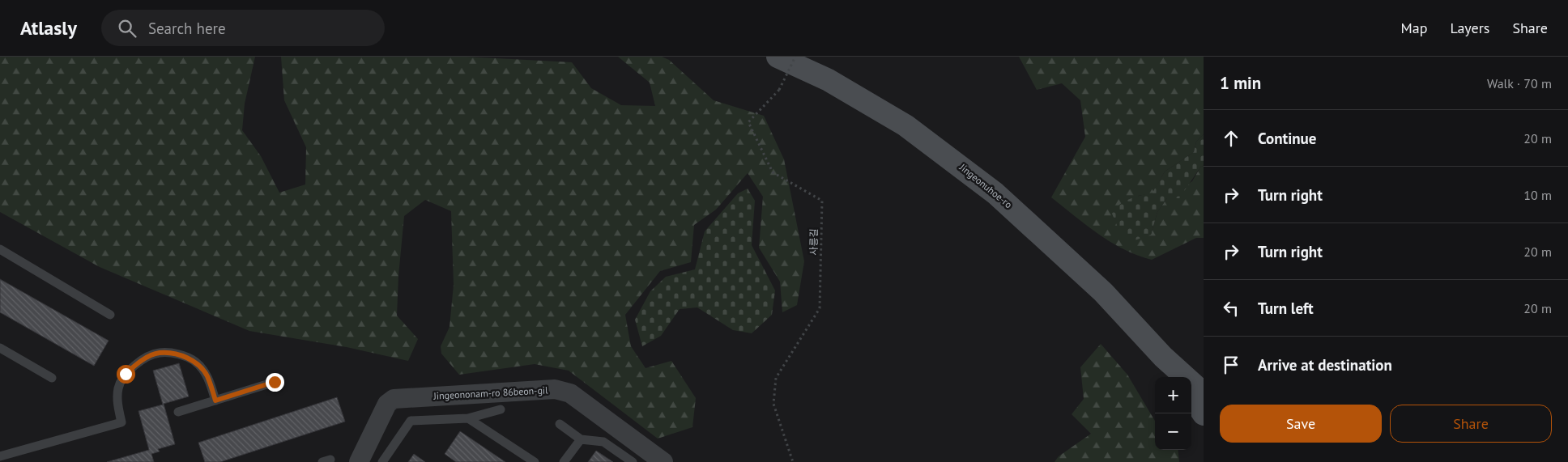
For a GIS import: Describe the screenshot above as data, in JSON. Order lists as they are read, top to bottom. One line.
{"streets":{"main road":["Jingeonuhoe-ro"],"street":["Jingeononam-ro 86beon-gil"],"path":["사릉길"]},"page":{"header":"Atlasly","search":"Search here","nav":["Map","Layers","Share"],"heading":["1 min","Walk · 70 m"],"list":[["Continue","20 m"],["Turn right","10 m"],["Turn right","20 m"],["Turn left","20 m"],"Arrive at destination"],"map_buttons":["+","−"],"buttons":["Save","Share"]}}
